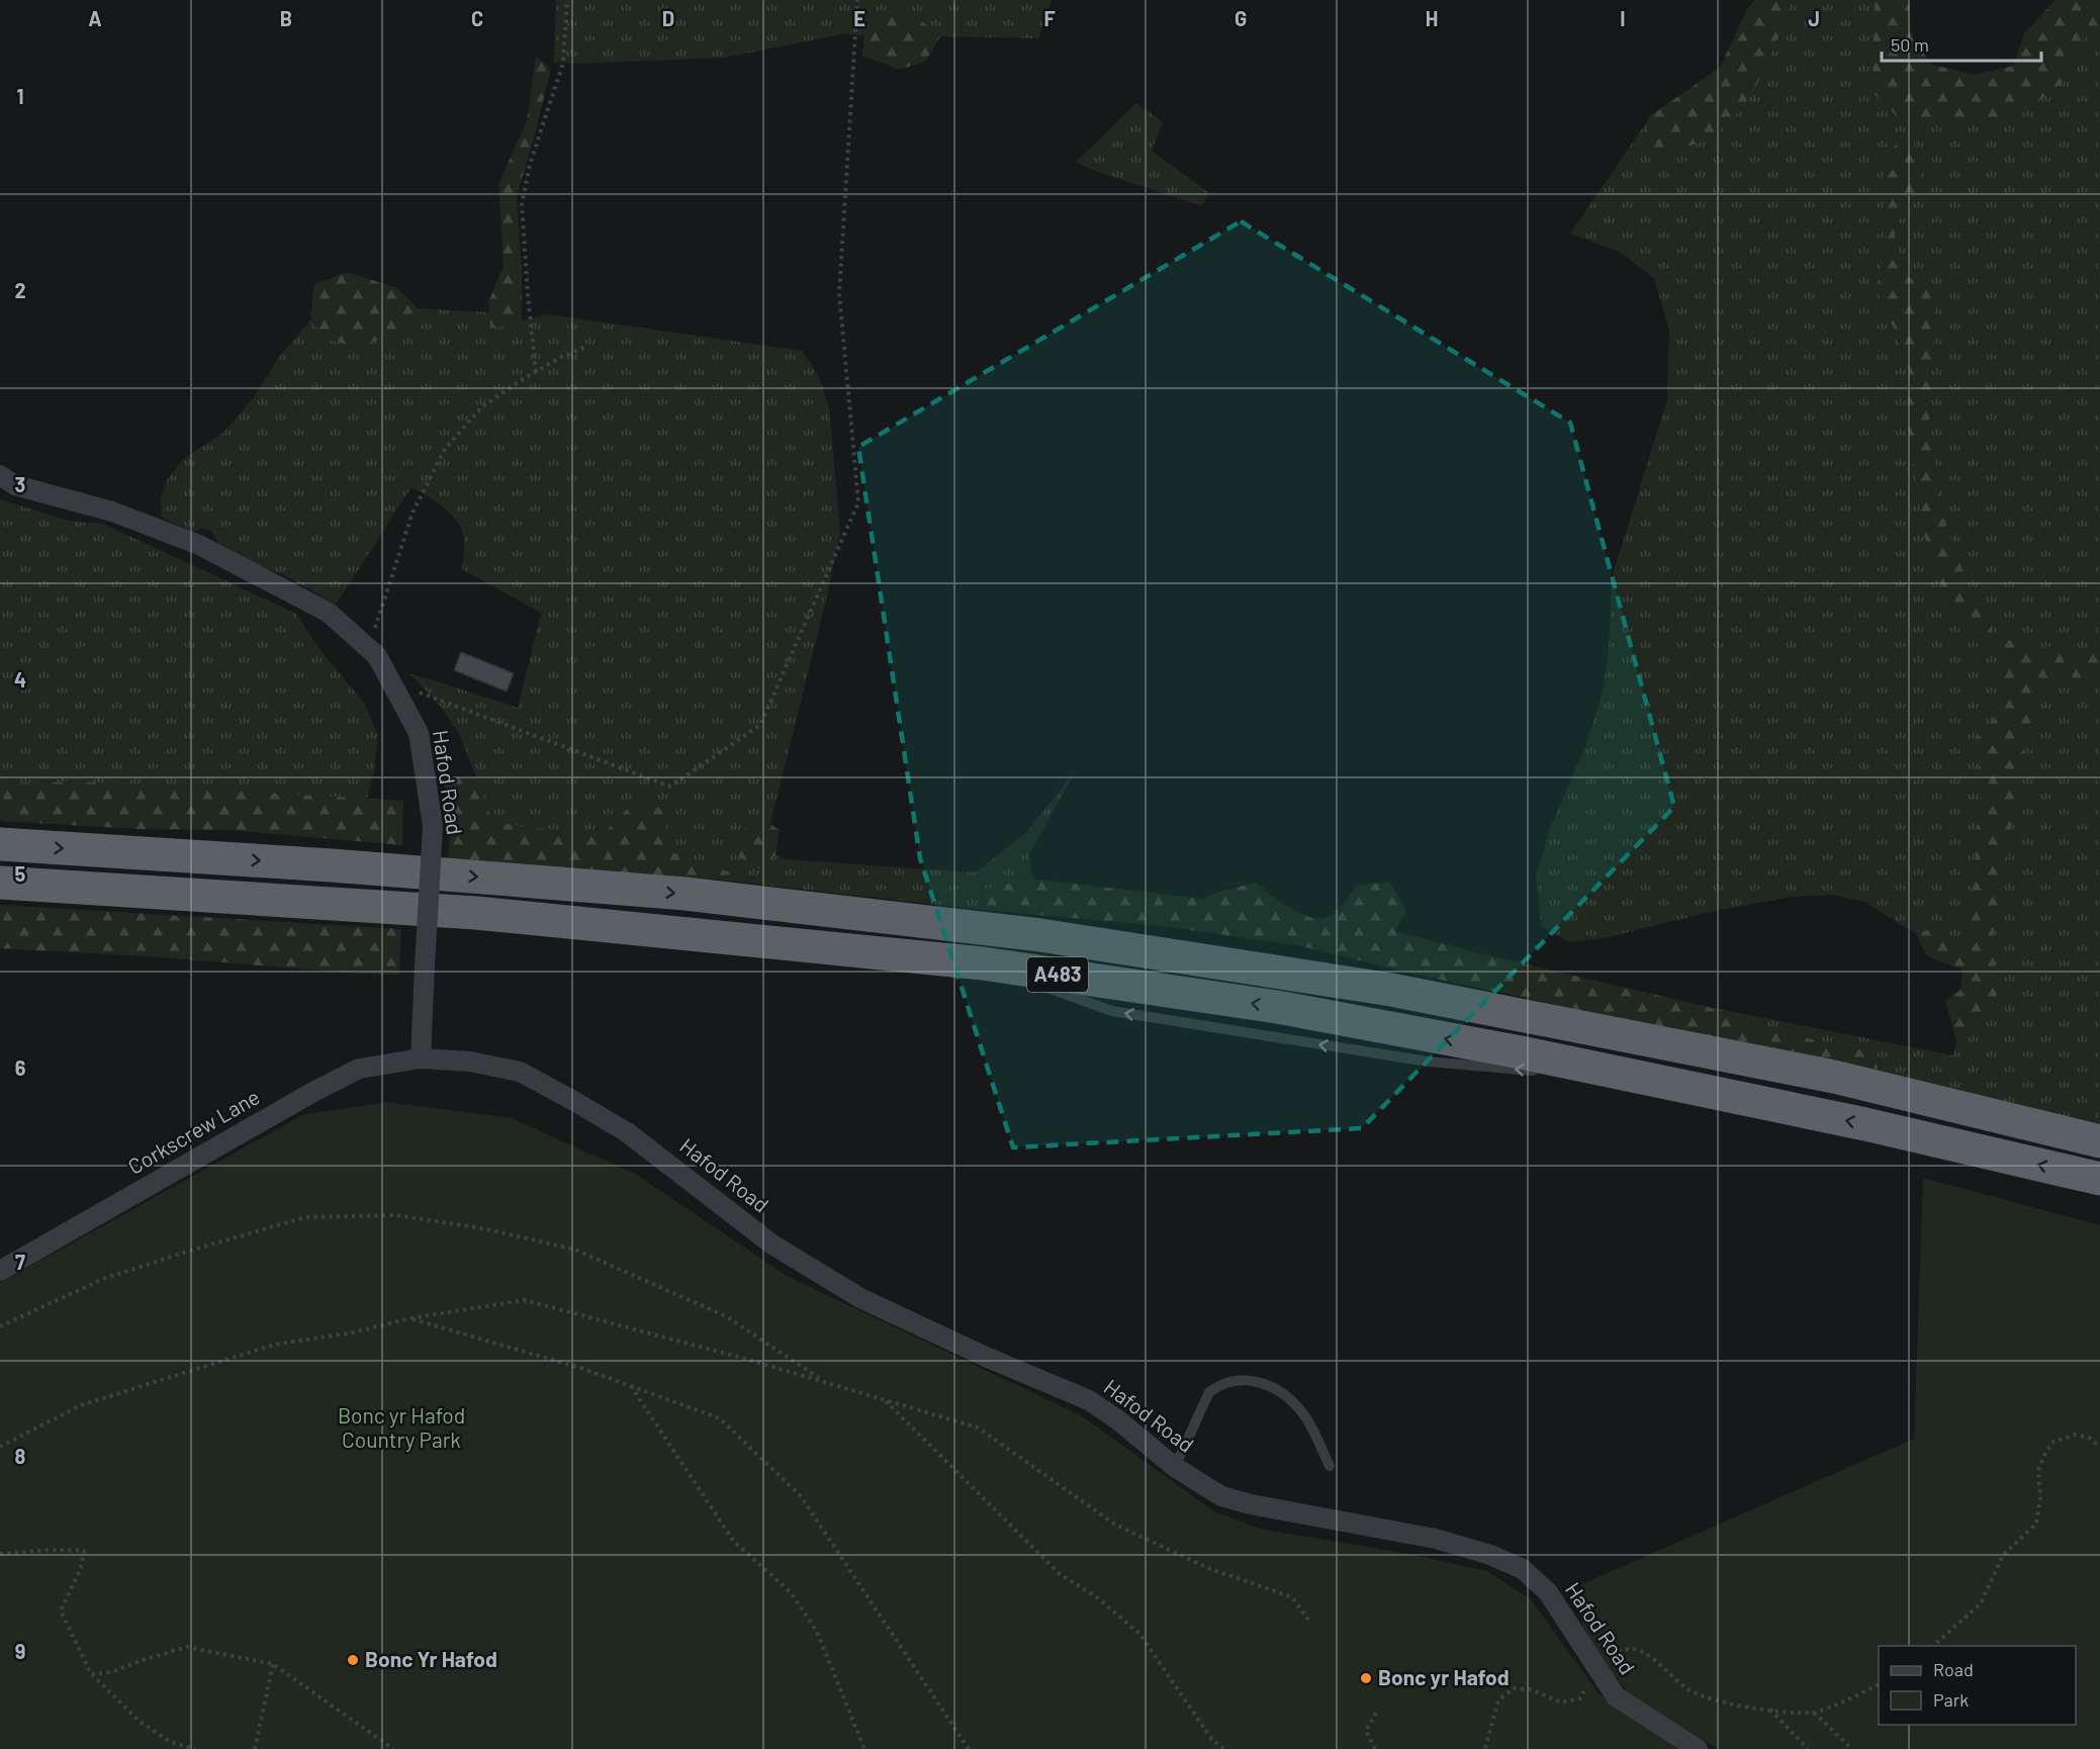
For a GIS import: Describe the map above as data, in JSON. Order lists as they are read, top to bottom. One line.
{"streets":{"highway":["A483"],"street":["Hafod Road","Corkscrew Lane"]},"crossings":[["Hafod Road","Corkscrew Lane"]],"parks":["Bonc yr Hafod Country Park"],"places":["Bonc Yr Hafod","Bonc yr Hafod"],"legend":["Road","Park"],"scale_bar":"50 m","grid":{"columns":["A","B","C","D","E","F","G","H","I","J"],"rows":["1","2","3","4","5","6","7","8","9"]}}
